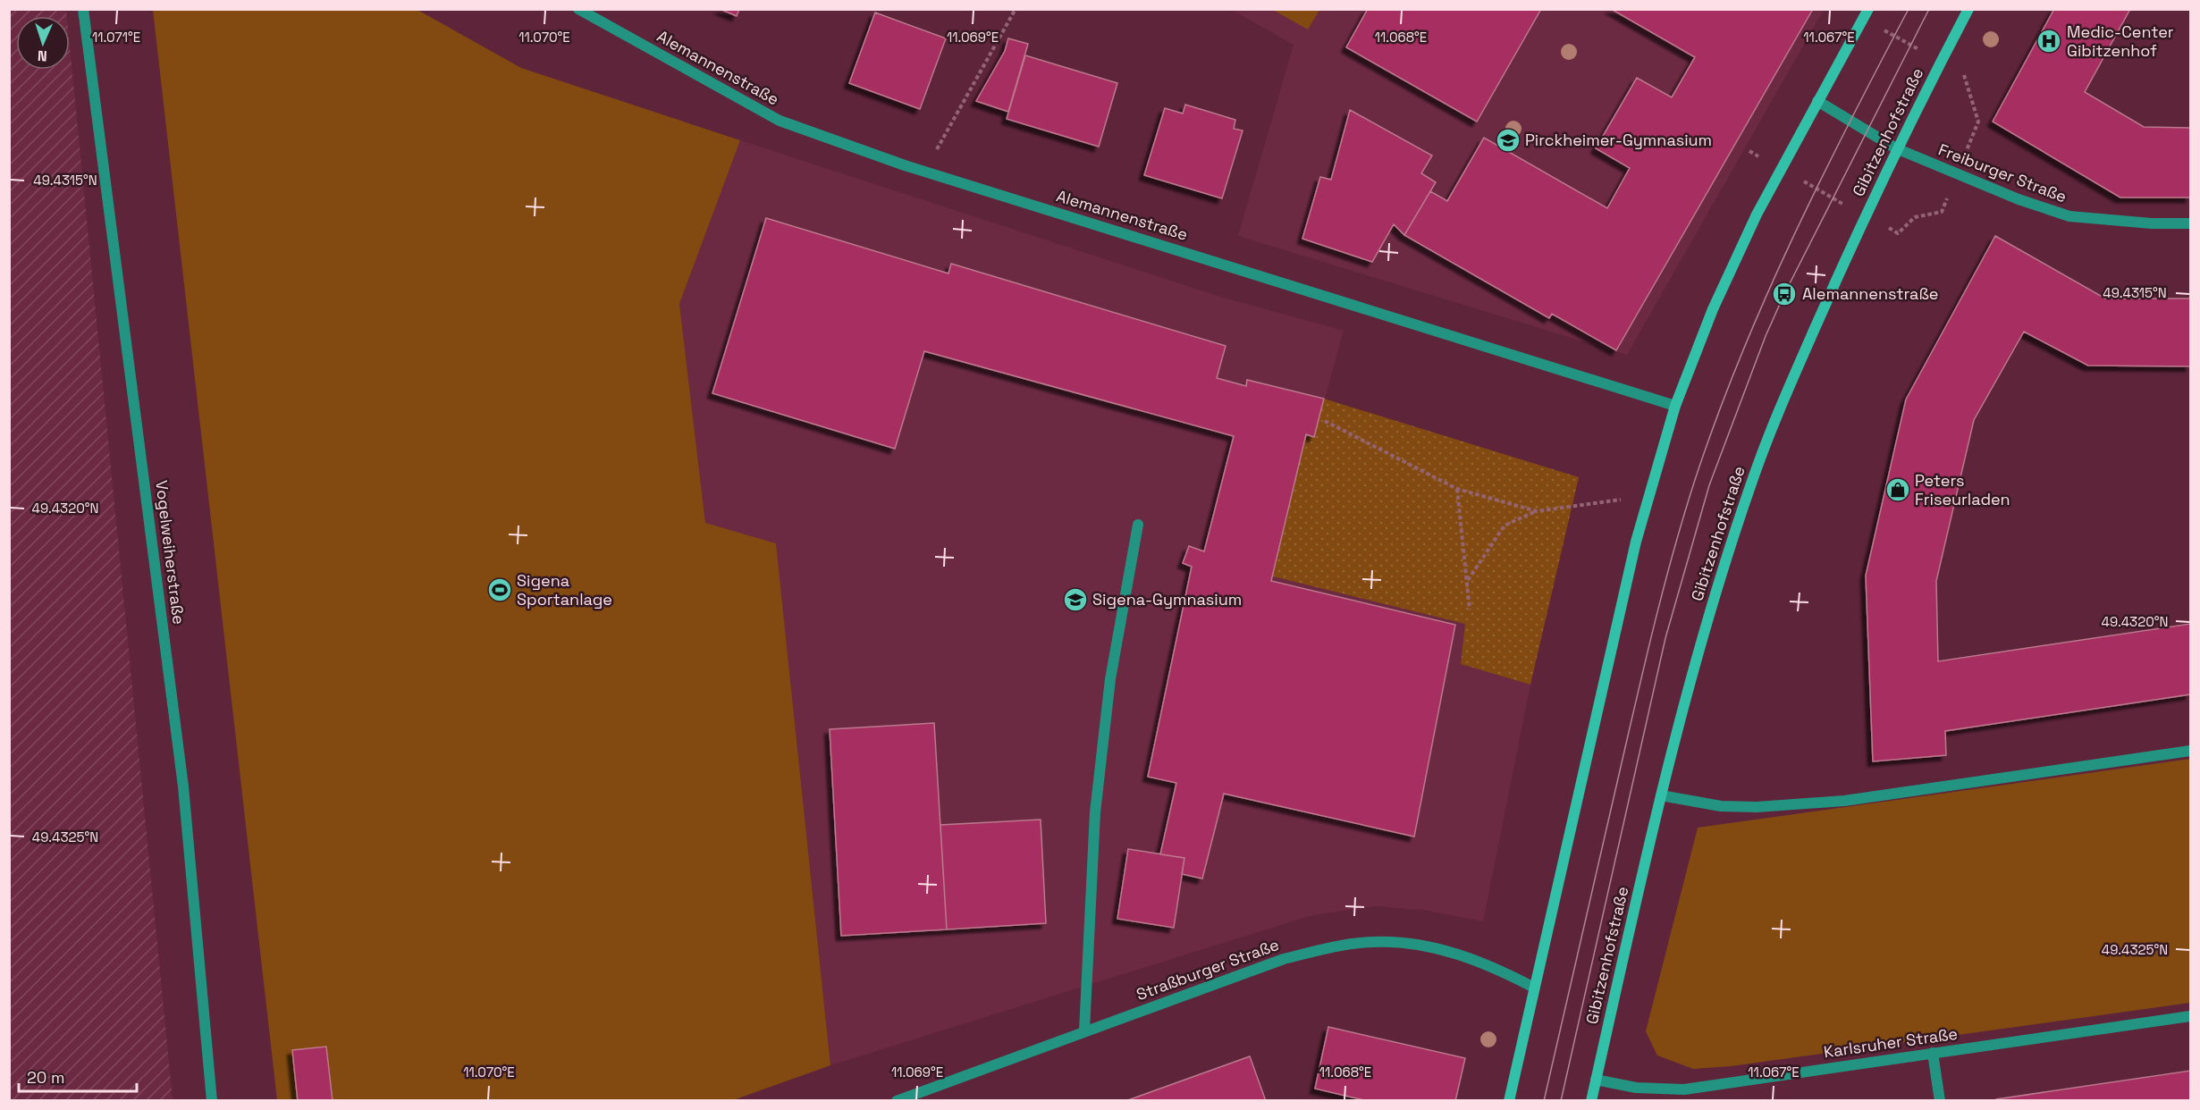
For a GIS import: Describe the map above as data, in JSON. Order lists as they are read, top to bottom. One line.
{"streets":{"main road":["Gibitzenhofstraße"],"street":["Alemannenstraße","Freiburger Straße","Vogelweiherstraße","Straßburger Straße","Karlsruher Straße"]},"crossings":[["Gibitzenhofstraße","Freiburger Straße"],["Gibitzenhofstraße","Karlsruher Straße"]],"places":{"hospital":["Medic-Center Gibitzenhof"],"school or university":["Pirckheimer-Gymnasium","Sigena-Gymnasium"],"bus stop":["Alemannenstraße"],"shop":["Peters Friseurladen"],"sports":["Sigena Sportanlage"]},"scale_bar":"20 m","north":"bottom","coordinates":["11.071°E","11.070°E","11.069°E","11.068°E","11.067°E","49.4315°N","49.4320°N","49.4325°N"]}
